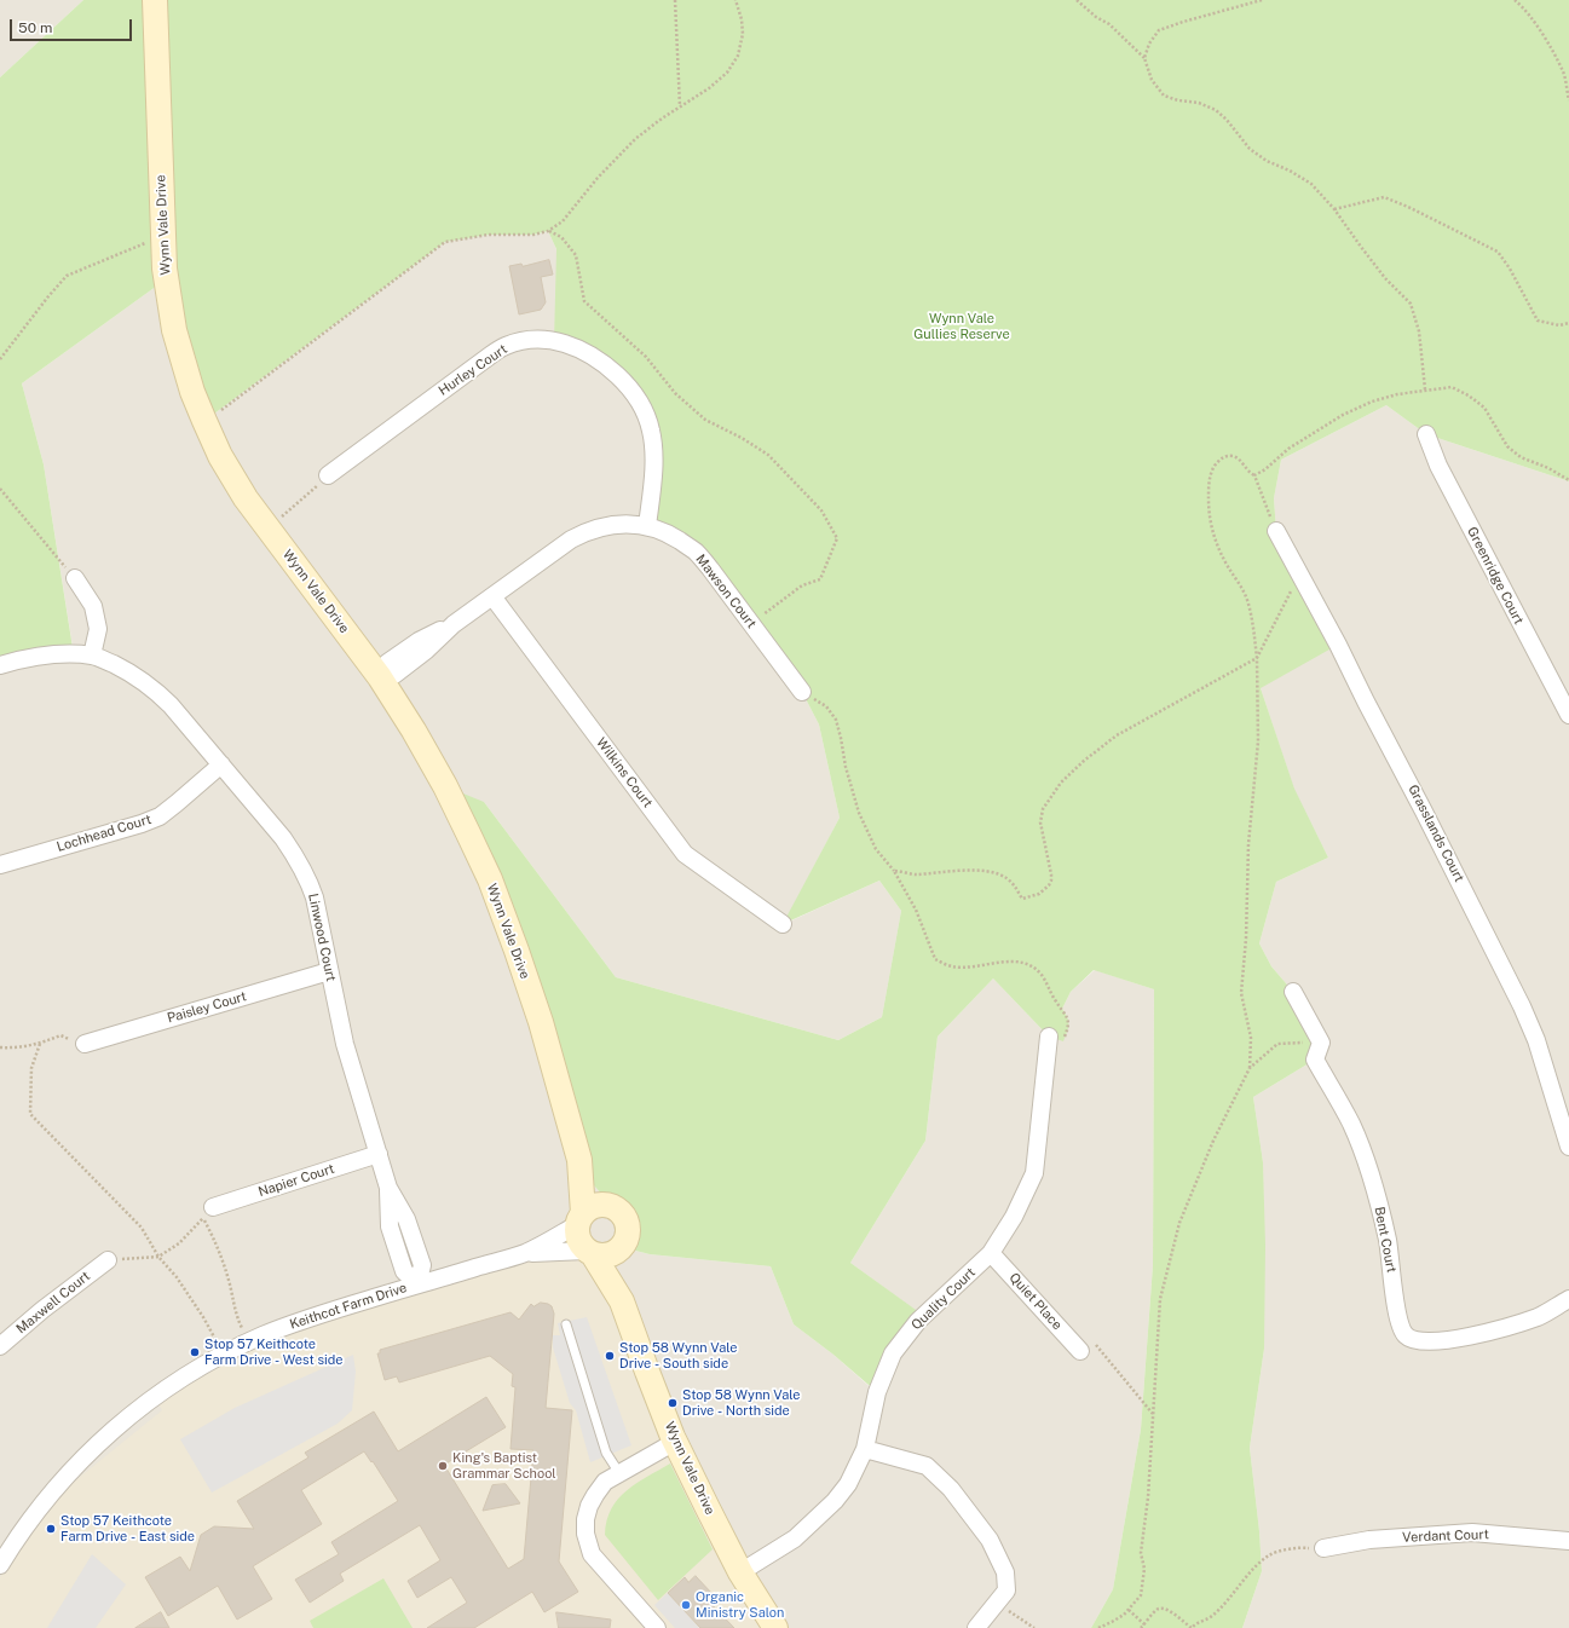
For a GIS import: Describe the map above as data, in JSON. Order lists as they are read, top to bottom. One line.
{"streets":{"main road":["Wynn Vale Drive"],"street":["Hurley Court","Greenridge Court","Mawson Court","Wilkins Court","Lochhead Court","Grasslands Court","Linwood Court","Paisley Court","Napier Court","Bent Court","Quality Court","Quiet Place","Maxwell Court","Keithcot Farm Drive","Verdant Court"]},"crossings":[["Wynn Vale Drive","Mawson Court"],["Wynn Vale Drive","Quality Court"],["Wynn Vale Drive","Keithcot Farm Drive"],["Hurley Court","Mawson Court"],["Mawson Court","Wilkins Court"],["Lochhead Court","Linwood Court"],["Linwood Court","Paisley Court"],["Linwood Court","Napier Court"],["Linwood Court","Keithcot Farm Drive"],["Quality Court","Quiet Place"]],"parks":["Wynn Vale Gullies Reserve"],"places":["Stop 57 Keithcote Farm Drive - West side","Stop 58 Wynn Vale Drive - South side","Stop 58 Wynn Vale Drive - North side","King's Baptist Grammar School","Stop 57 Keithcote Farm Drive - East side","Organic Ministry Salon"],"scale_bar":"50 m"}
